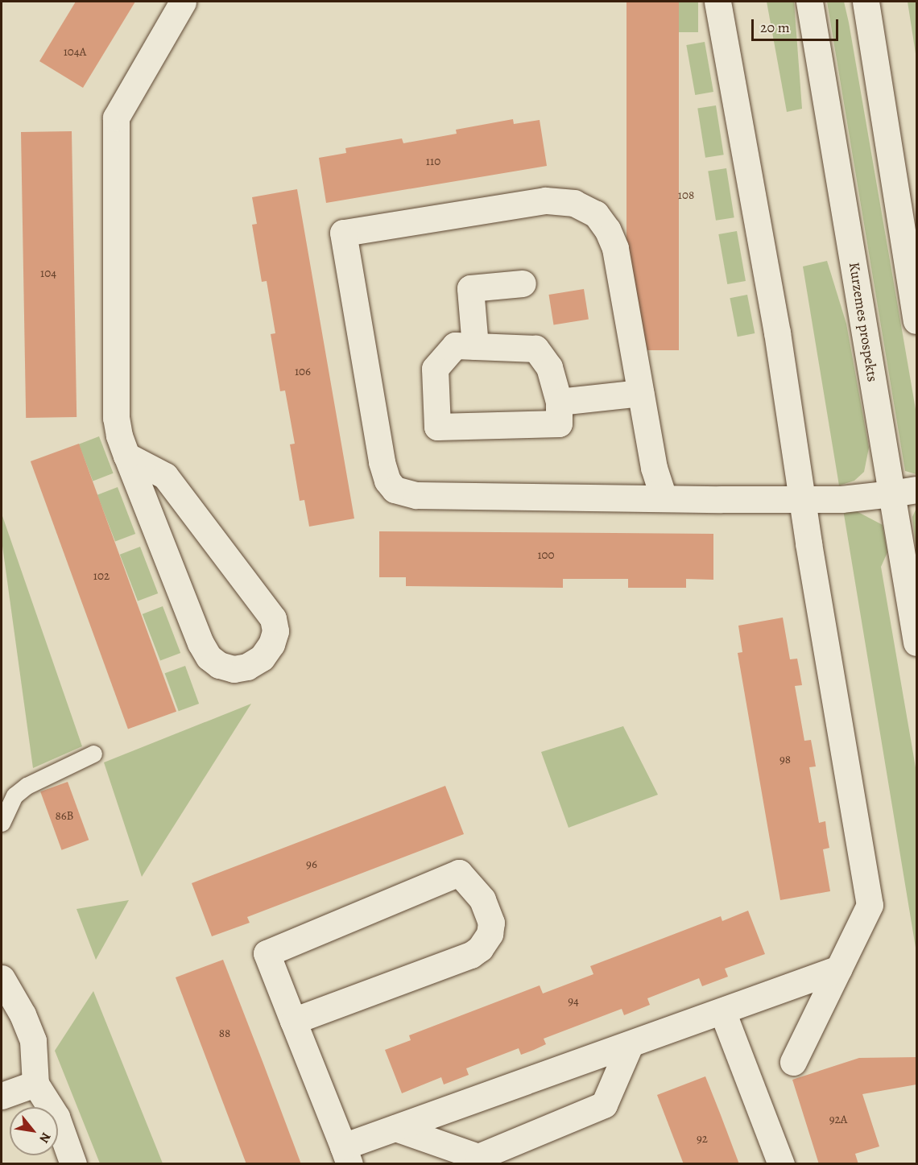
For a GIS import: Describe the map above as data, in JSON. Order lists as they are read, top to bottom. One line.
{"streets":{"street":["Kurzemes prospekts"]},"house_numbers":["104A","110","108","104","106","100","102","98","86B","96","94","88","92A","92"],"scale_bar":"20 m","north":"bottom right"}
